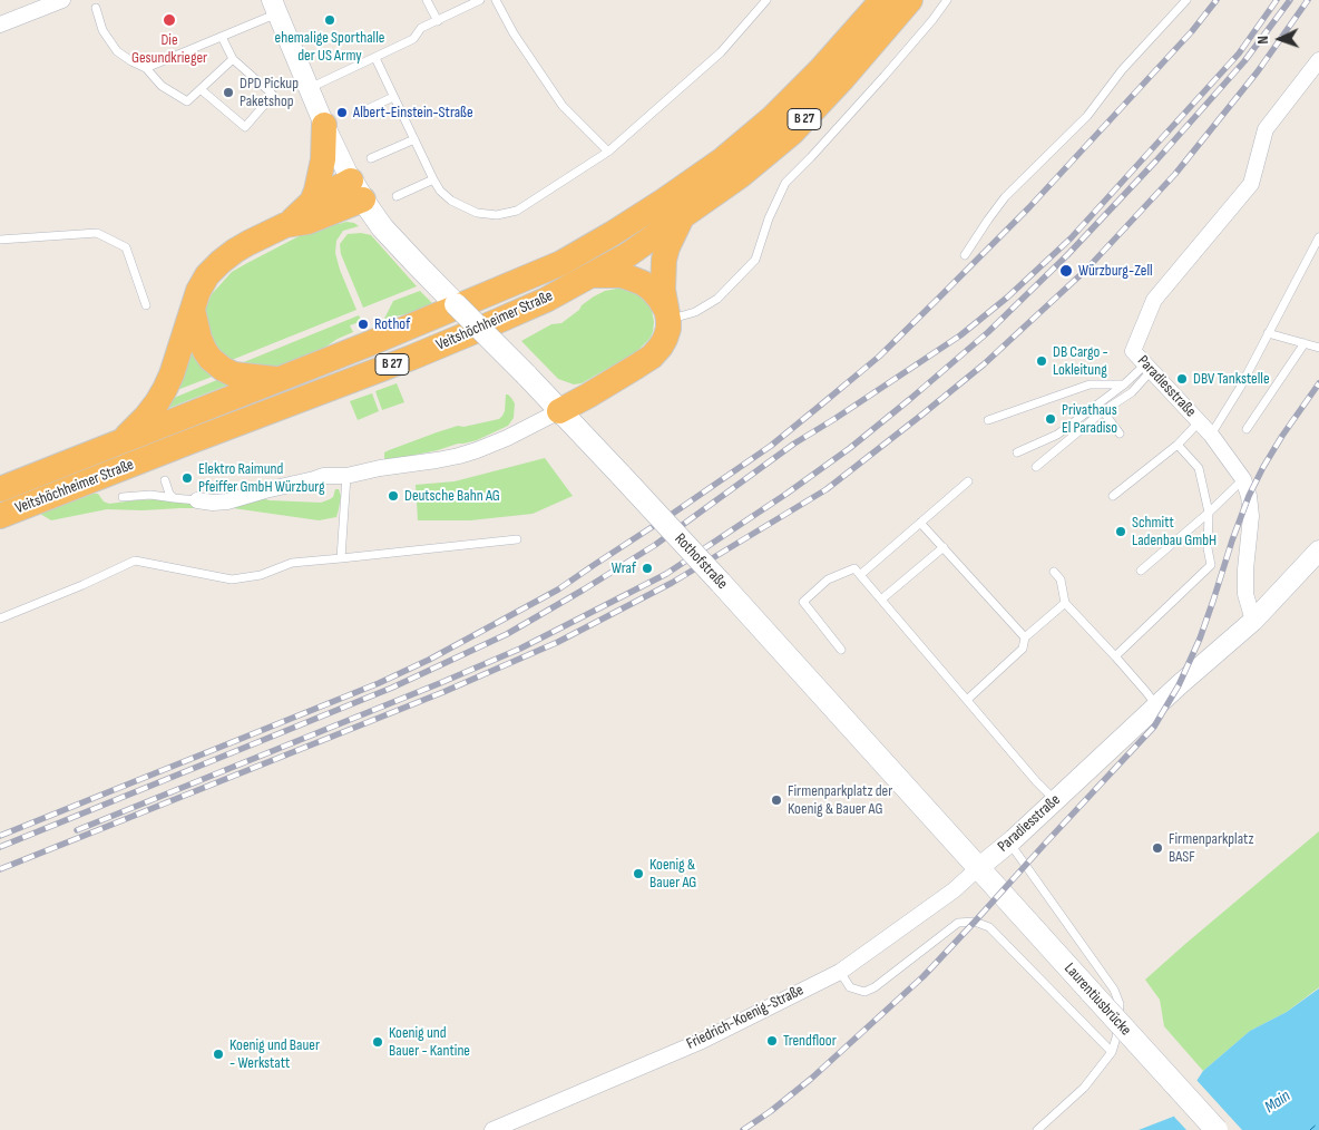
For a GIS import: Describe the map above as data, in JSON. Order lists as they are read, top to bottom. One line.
{"streets":{"highway":["B 27","Veitshöchheimer Straße"],"main road":["Rothofstraße","Laurentiusbrücke"],"street":["Paradiesstraße","Friedrich-Koenig-Straße"]},"crossings":[["Paradiesstraße","Rothofstraße"],["Paradiesstraße","Laurentiusbrücke"],["Paradiesstraße","Friedrich-Koenig-Straße"],["Rothofstraße","Laurentiusbrücke"],["Rothofstraße","Friedrich-Koenig-Straße"],["Laurentiusbrücke","Friedrich-Koenig-Straße"]],"water":["Main"],"places":["Die Gesundkrieger","ehemalige Sporthalle der US Army","DPD Pickup Paketshop","Albert-Einstein-Straße","Würzburg-Zell","Rothof","DB Cargo - Lokleitung","DBV Tankstelle","Privathaus El Paradiso","Elektro Raimund Pfeiffer GmbH Würzburg","Deutsche Bahn AG","Schmitt Ladenbau GmbH","Wraf","Firmenparkplatz der Koenig & Bauer AG","Firmenparkplatz BASF","Koenig & Bauer AG","Trendfloor","Koenig und Bauer - Kantine","Koenig und Bauer - Werkstatt"],"north":"left"}
